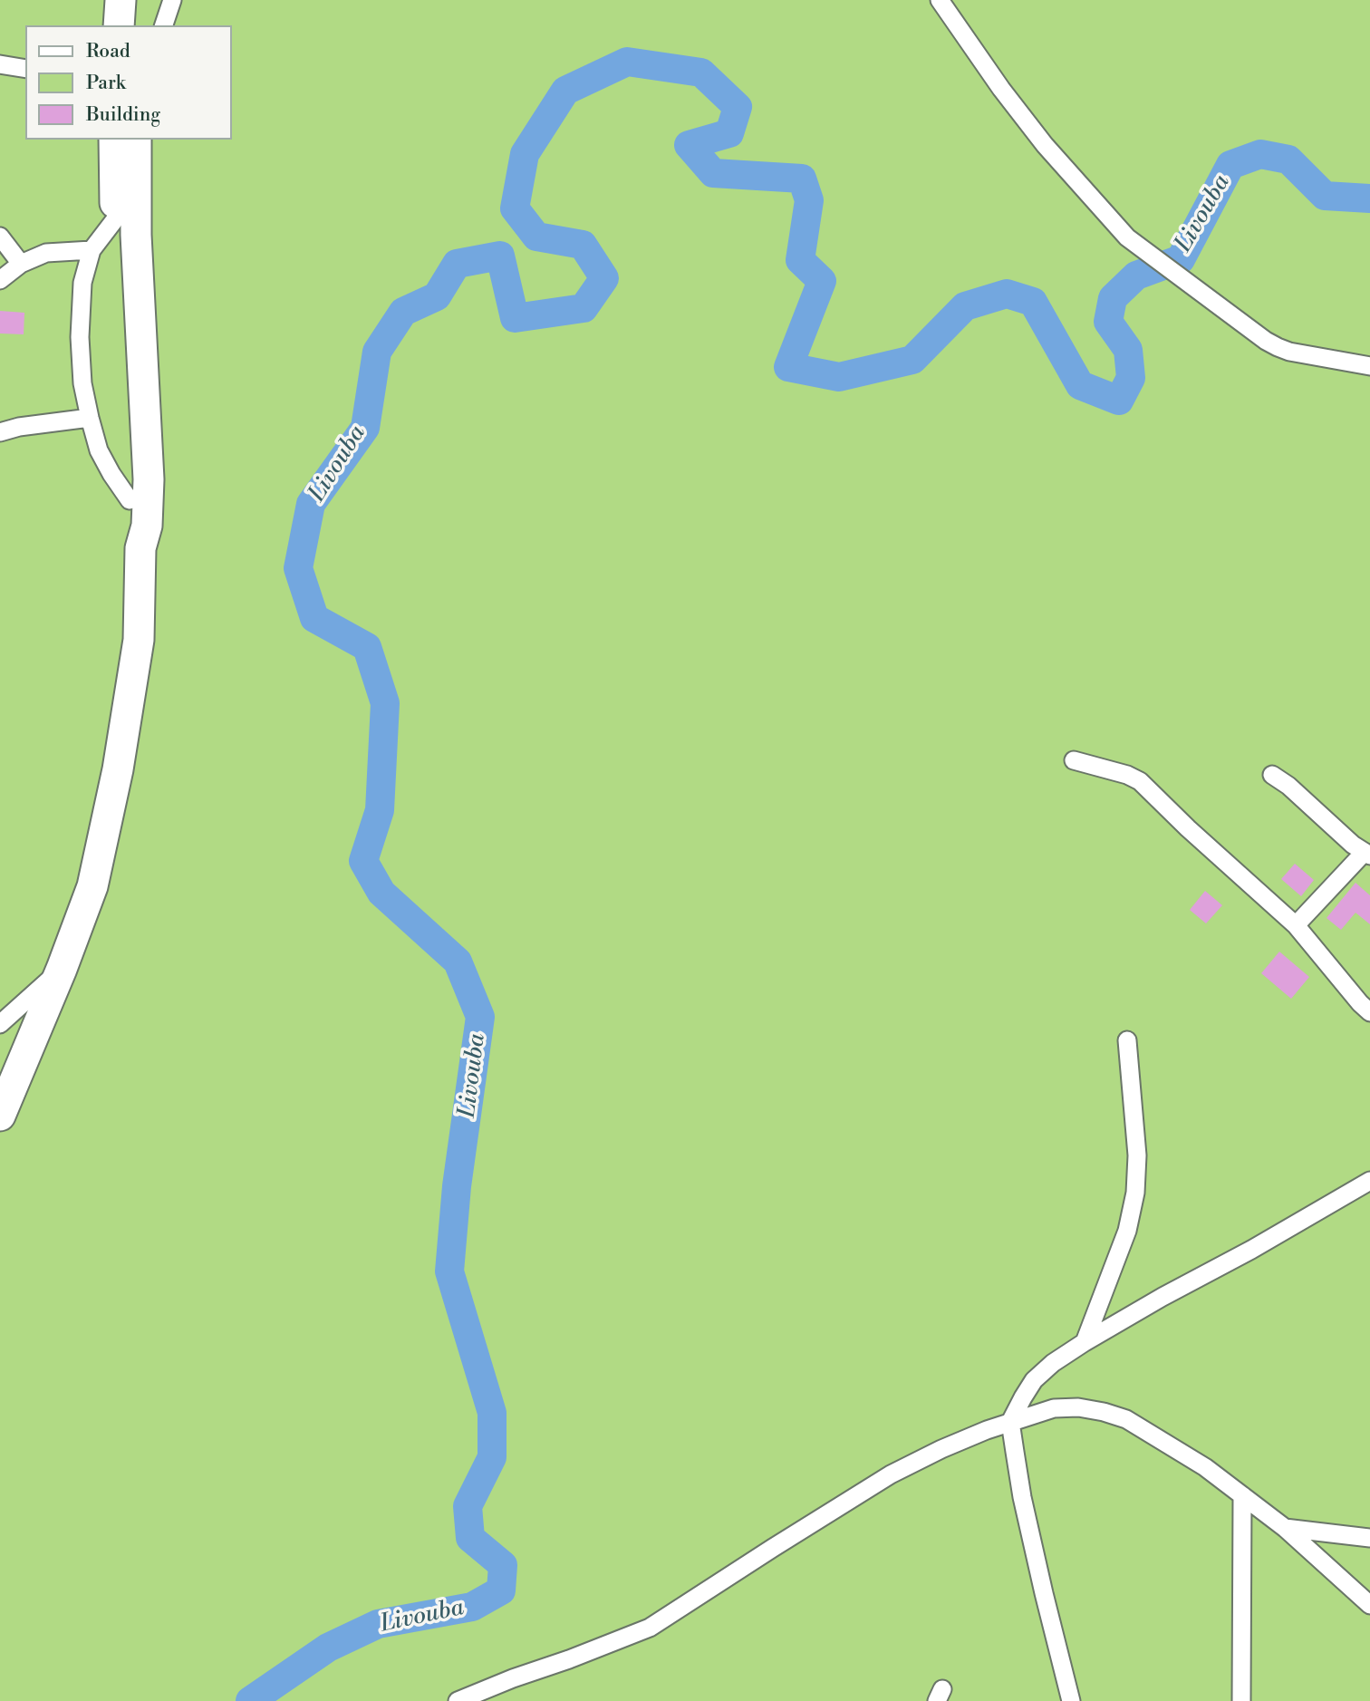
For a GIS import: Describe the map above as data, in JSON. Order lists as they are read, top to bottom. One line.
{"water":["Livouba"],"legend":["Road","Park","Building"]}
